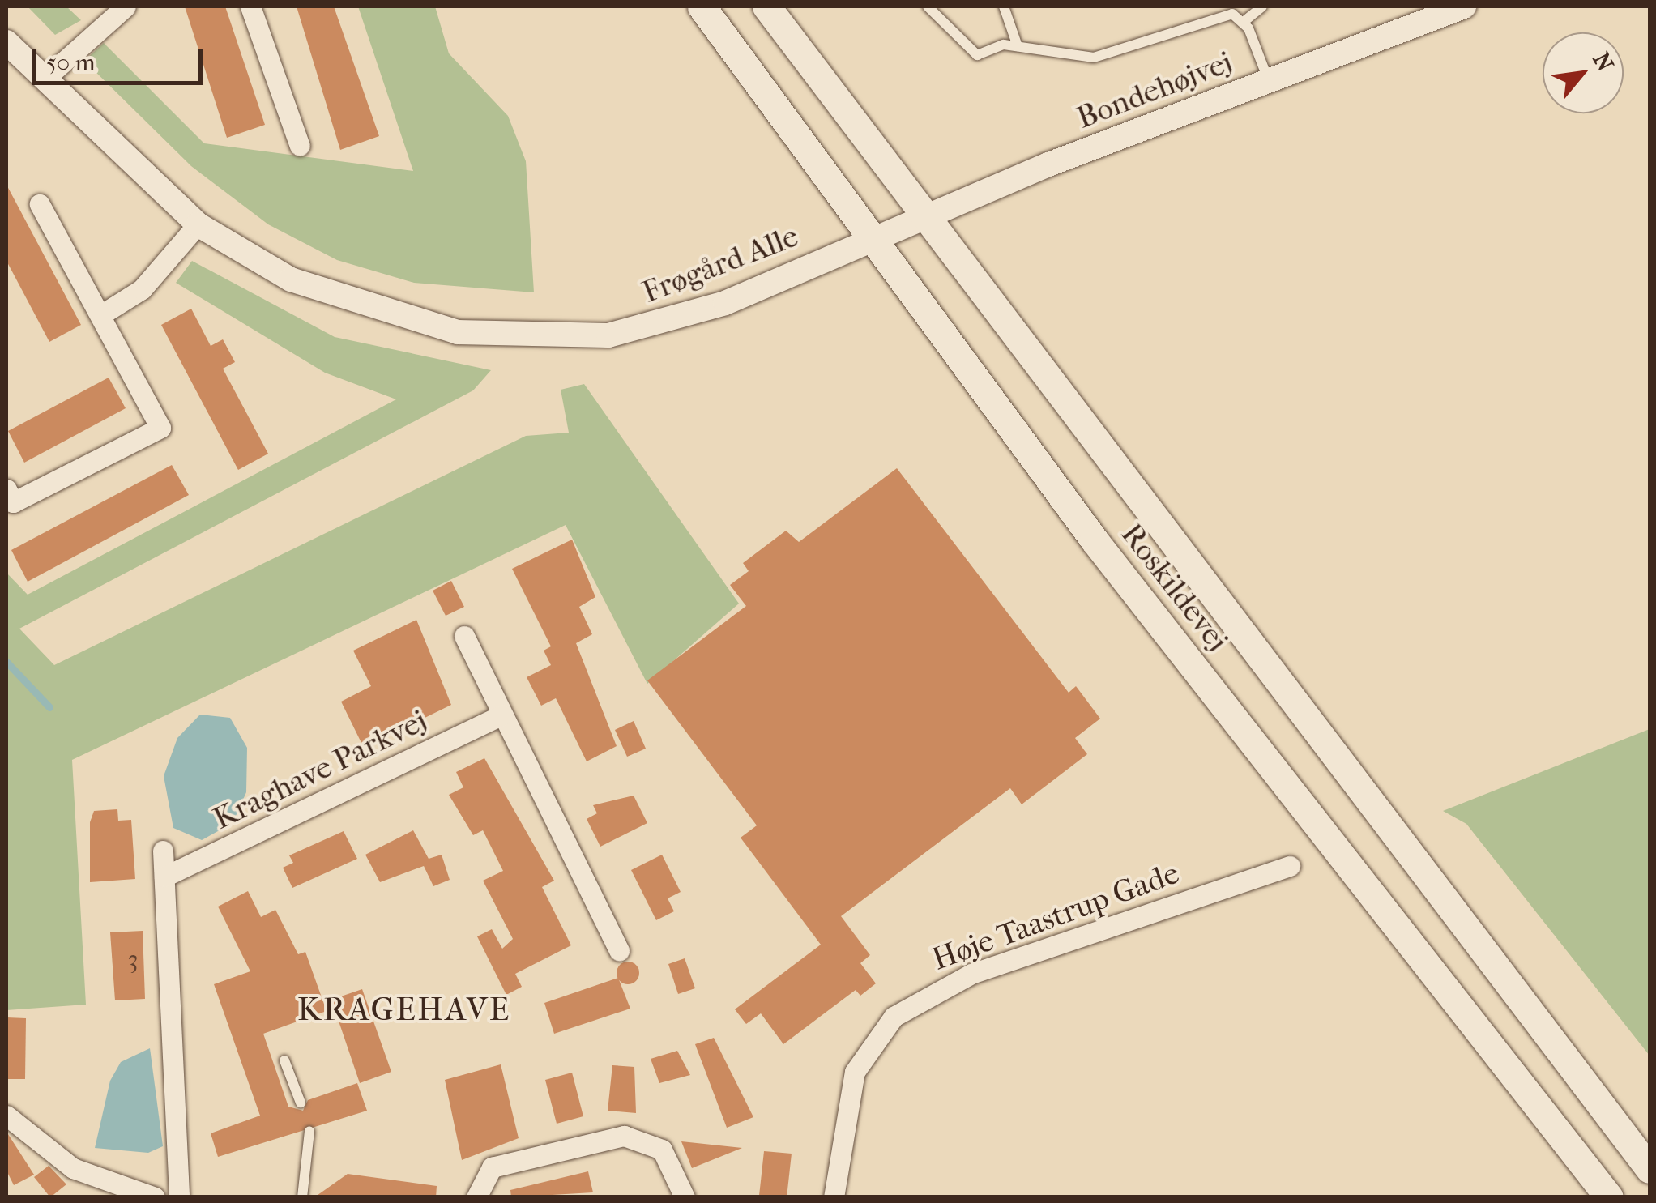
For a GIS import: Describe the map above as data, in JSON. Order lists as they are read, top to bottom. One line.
{"streets":{"main road":["Roskildevej"],"street":["Bondehøjvej","Frøgård Alle","Kraghave Parkvej","Høje Taastrup Gade"]},"crossings":[["Bondehøjvej","Frøgård Alle"],["Bondehøjvej","Roskildevej"],["Frøgård Alle","Roskildevej"]],"districts":["KRAGEHAVE"],"house_numbers":["3"],"scale_bar":"50 m","north":"top right"}
